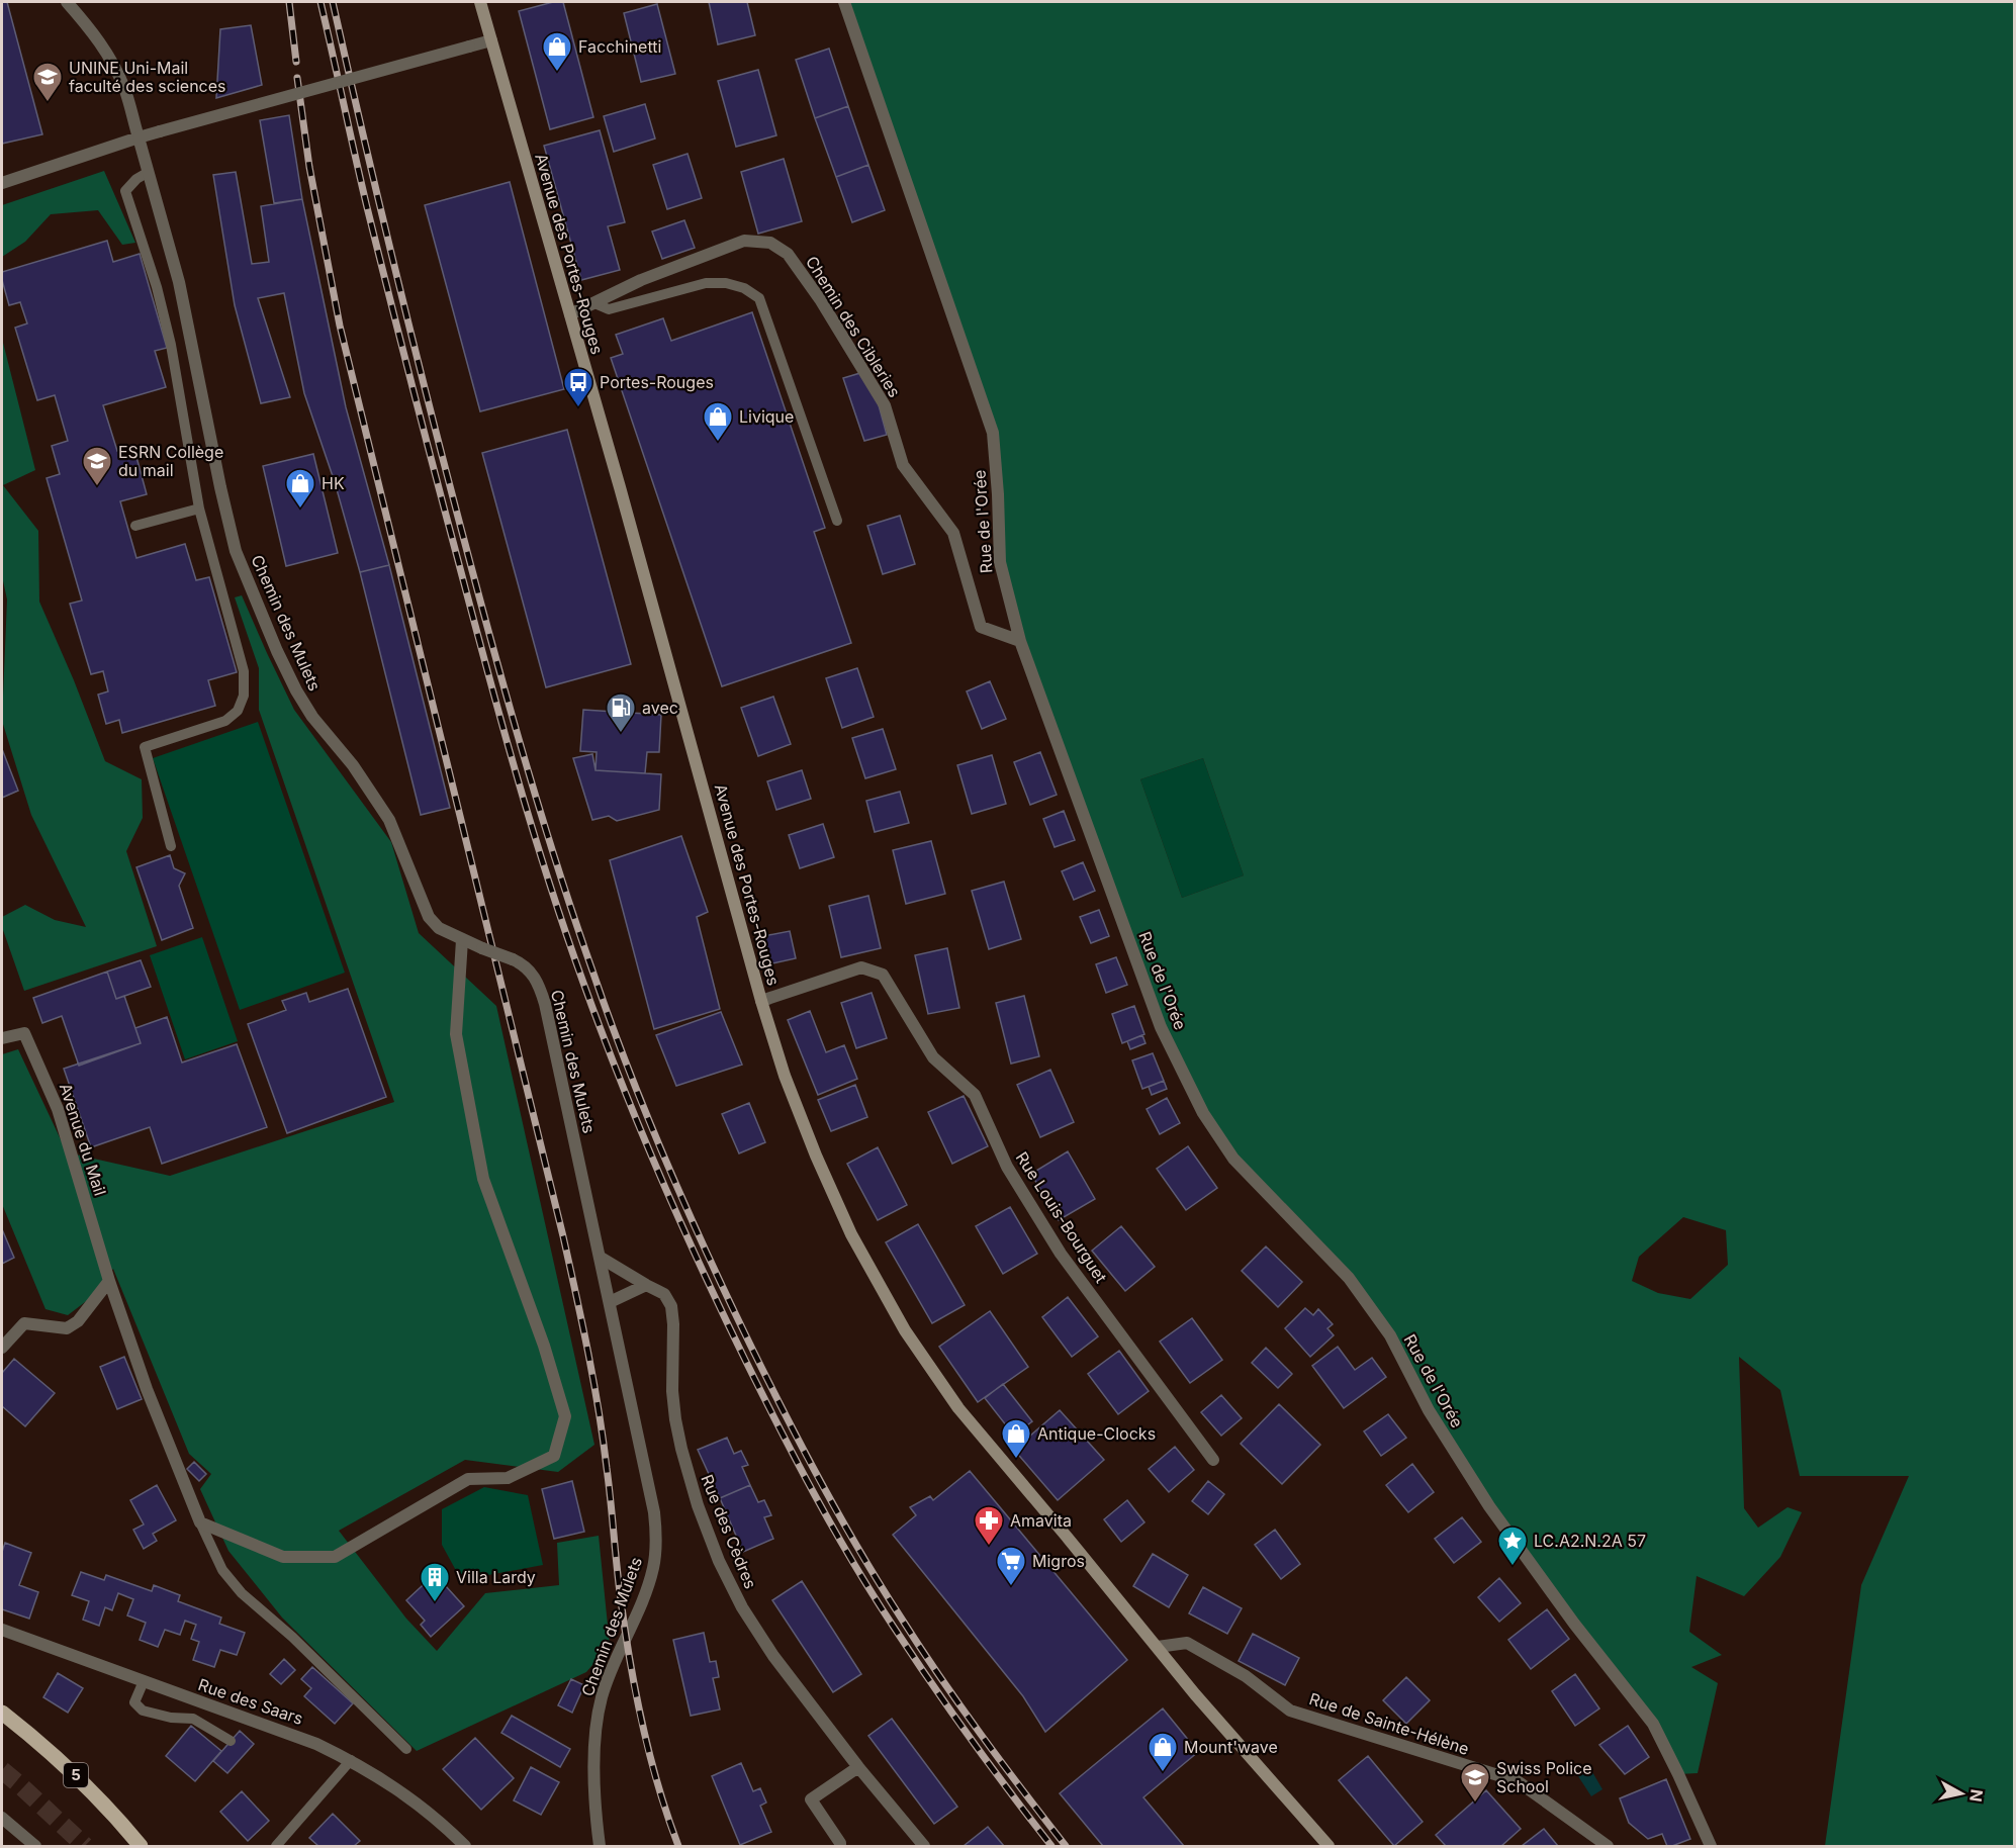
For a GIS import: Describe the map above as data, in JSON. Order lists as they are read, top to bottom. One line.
{"streets":{"main road":["Avenue des Portes-Rouges","5"],"street":["Chemin des Cibleries","Rue de l'Orée","Chemin des Mulets","Avenue du Mail","Rue Louis-Bourguet","Rue des Cèdres","Rue des Saars","Rue de Sainte-Hélène"]},"crossings":[["Avenue des Portes-Rouges","Chemin des Cibleries"],["Avenue des Portes-Rouges","Rue Louis-Bourguet"],["Avenue des Portes-Rouges","Rue de Sainte-Hélène"],["Chemin des Cibleries","Rue de l'Orée"],["Chemin des Mulets","Rue des Cèdres"]],"places":{"shop":["Facchinetti","Livique","HK","Antique-Clocks","Mount'wave"],"school or university":["UNINE Uni-Mail faculté des sciences","ESRN Collège du mail","Swiss Police School"],"bus stop":["Portes-Rouges"],"fuel station":["avec"],"pharmacy":["Amavita"],"place":["LC.A2.N.2A 57"],"supermarket":["Migros"],"building":["Villa Lardy"]},"north":"right"}
